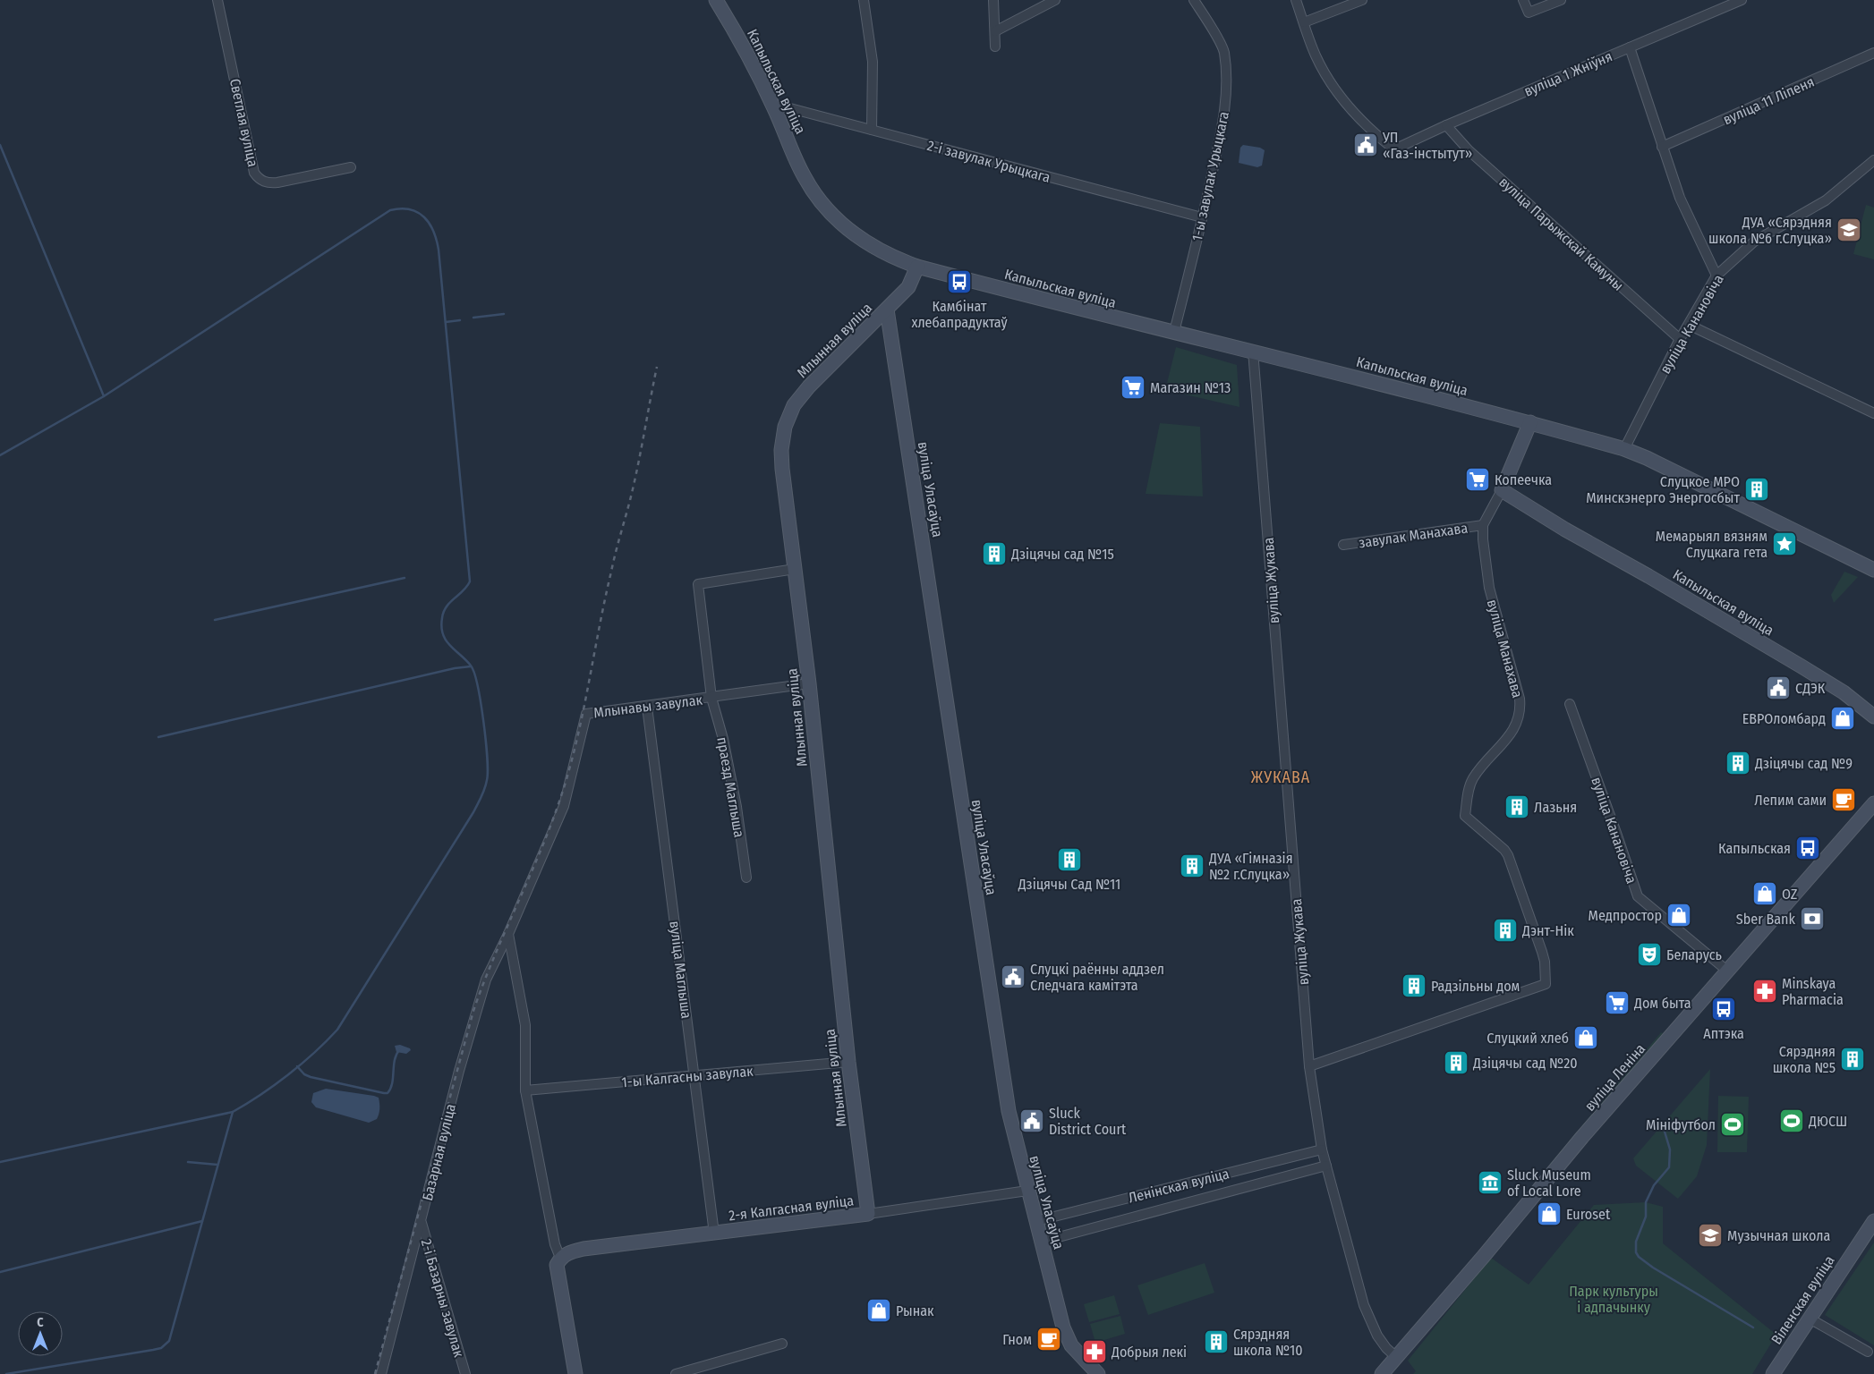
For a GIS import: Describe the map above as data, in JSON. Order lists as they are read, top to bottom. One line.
{"streets":{"main road":["Капыльская вуліца","Млынная вуліца","вуліца Уласаўца","вуліца Леніна","2-я Калгасная вуліца","Віленская вуліца"],"street":["вуліца 1 Жніўня","вуліца 11 Ліпеня","Светлая вуліца","2-і завулак Урыцкага","1-ы завулак Урыцкага","вуліца Парыжскай Камуны","вуліца Канановіча","завулак Манахава","вуліца Жукава","вуліца Манахава","Млынавы завулак","праезд Маглыша","вуліца Маглыша","1-ы Калгасны завулак","Базарная вуліца","Ленінская вуліца","2-і Базарны завулак"]},"crossings":[["вуліца 1 Жніўня","вуліца Парыжскай Камуны"],["Капыльская вуліца","2-і завулак Урыцкага"],["Капыльская вуліца","1-ы завулак Урыцкага"],["Капыльская вуліца","вуліца Канановіча"],["Капыльская вуліца","Млынная вуліца"],["Капыльская вуліца","вуліца Жукава"],["2-і завулак Урыцкага","1-ы завулак Урыцкага"],["вуліца Парыжскай Камуны","вуліца Канановіча"],["вуліца Канановіча","вуліца Леніна"],["Млынная вуліца","вуліца Уласаўца"],["Млынная вуліца","Млынавы завулак"],["Млынная вуліца","1-ы Калгасны завулак"],["Млынная вуліца","2-я Калгасная вуліца"],["вуліца Уласаўца","Ленінская вуліца"],["вуліца Уласаўца","2-я Калгасная вуліца"],["завулак Манахава","вуліца Манахава"],["вуліца Жукава","вуліца Манахава"],["вуліца Жукава","вуліца Леніна"],["вуліца Жукава","Ленінская вуліца"],["Млынавы завулак","праезд Маглыша"],["Млынавы завулак","вуліца Маглыша"],["Млынавы завулак","Базарная вуліца"],["вуліца Маглыша","1-ы Калгасны завулак"],["вуліца Маглыша","2-я Калгасная вуліца"],["Базарная вуліца","2-і Базарны завулак"]],"districts":["ЖУКАВА"],"parks":["Парк культуры і адпачынку"],"places":{"public building":["УП «Газ-інстытут»","СДЭК","Слуцкі раённы аддзел Следчага камітэта","Sluck District Court"],"school or university":["ДУА «Сярэдняя школа №6 г.Слуцка»","Музычная школа"],"bus stop":["Камбінат хлебапрадуктаў","Капыльская","Аптэка"],"supermarket":["Магазин №13","Копеечка","Дом быта"],"building":["Слуцкое МРО Минскэнерго Энергосбыт","Дзіцячы сад №15","Дзіцячы сад №9","Лазьня","Дзіцячы Сад №11","ДУА «Гімназія №2 г.Слуцка»","Дэнт-Нік","Радзільны дом","Сярэдняя школа №5","Дзіцячы сад №20","Сярэдняя школа №10"],"place":["Мемарыял вязням Слуцкага гета"],"shop":["ЕВРОломбард","OZ","Медпростор","Слуцкий хлеб","Euroset","Рынак"],"cafe":["Лепим сами","Гном"],"bank":["Sber Bank"],"theatre":["Беларусь"],"pharmacy":["Minskaya Pharmacia","Добрыя лекі"],"sports":["ДЮСШ","Мініфутбол"],"museum":["Sluck Museum of Local Lore"]},"north":"top"}
